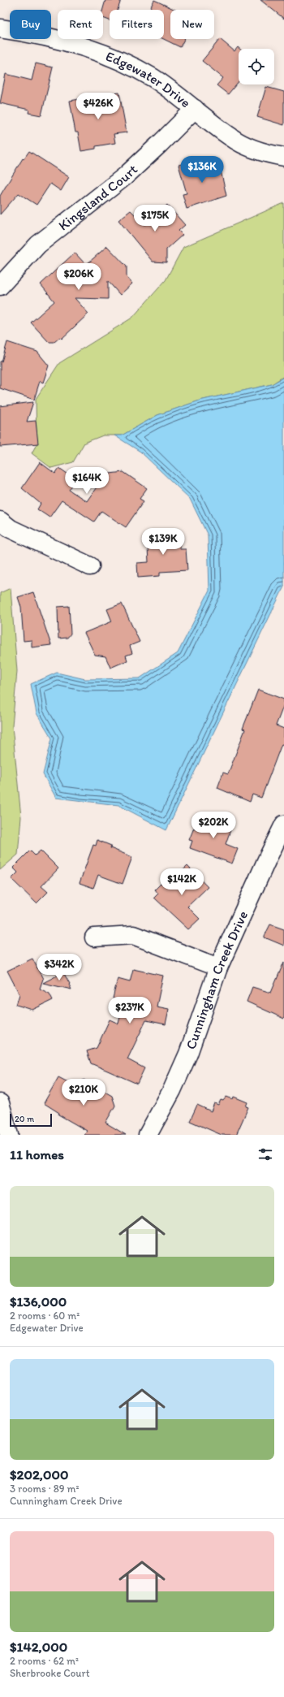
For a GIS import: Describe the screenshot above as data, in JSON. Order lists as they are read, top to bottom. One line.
{"streets":{"street":["Edgewater Drive","Kingsland Court","Cunningham Creek Drive"]},"crossings":[["Edgewater Drive","Kingsland Court"]],"scale_bar":"20 m","page":{"chip":["Buy","Rent","Filters","New"],"price":["$426K","$136K","$175K","$206K","$164K","$139K","$202K","$142K","$342K","$237K","$210K"],"scale":"20 m","heading":"11 homes","list":[{"name":"$136,000","note":"2 rooms · 60 m² · Edgewater Drive"},{"name":"$202,000","note":"3 rooms · 89 m² · Cunningham Creek Drive"},{"name":"$142,000","note":"2 rooms · 62 m² · Sherbrooke Court"}]}}
